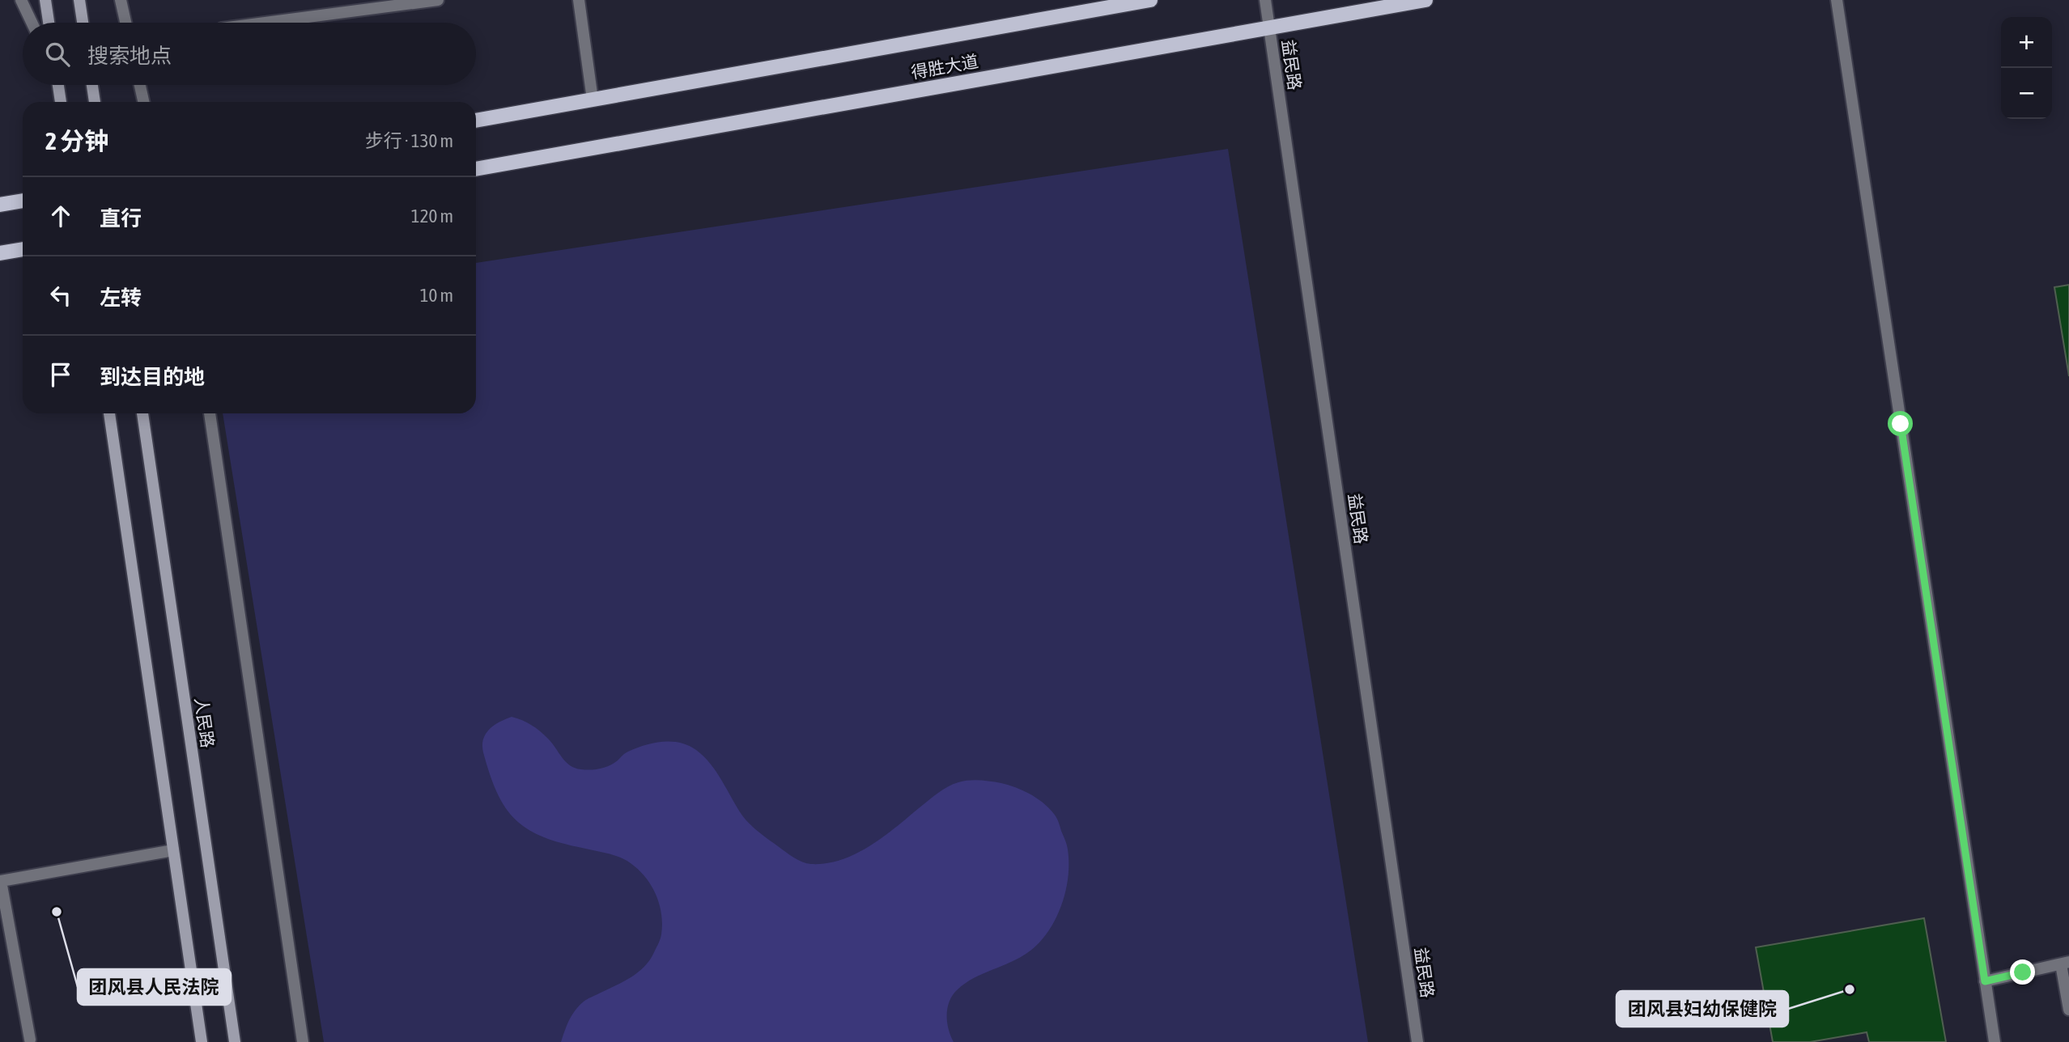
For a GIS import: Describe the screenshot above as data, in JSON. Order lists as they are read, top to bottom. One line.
{"streets":{"main road":["得胜大道"],"street":["益民路","人民路"]},"crossings":[["益民路","得胜大道"]],"places":["团风县人民法院","团风县妇幼保健院"],"page":{"map_buttons":["+","−"],"search":"搜索地点","heading":["2 分钟","步行 · 130 m"],"list":[["直行","120 m"],["左转","10 m"],"到达目的地"]}}
